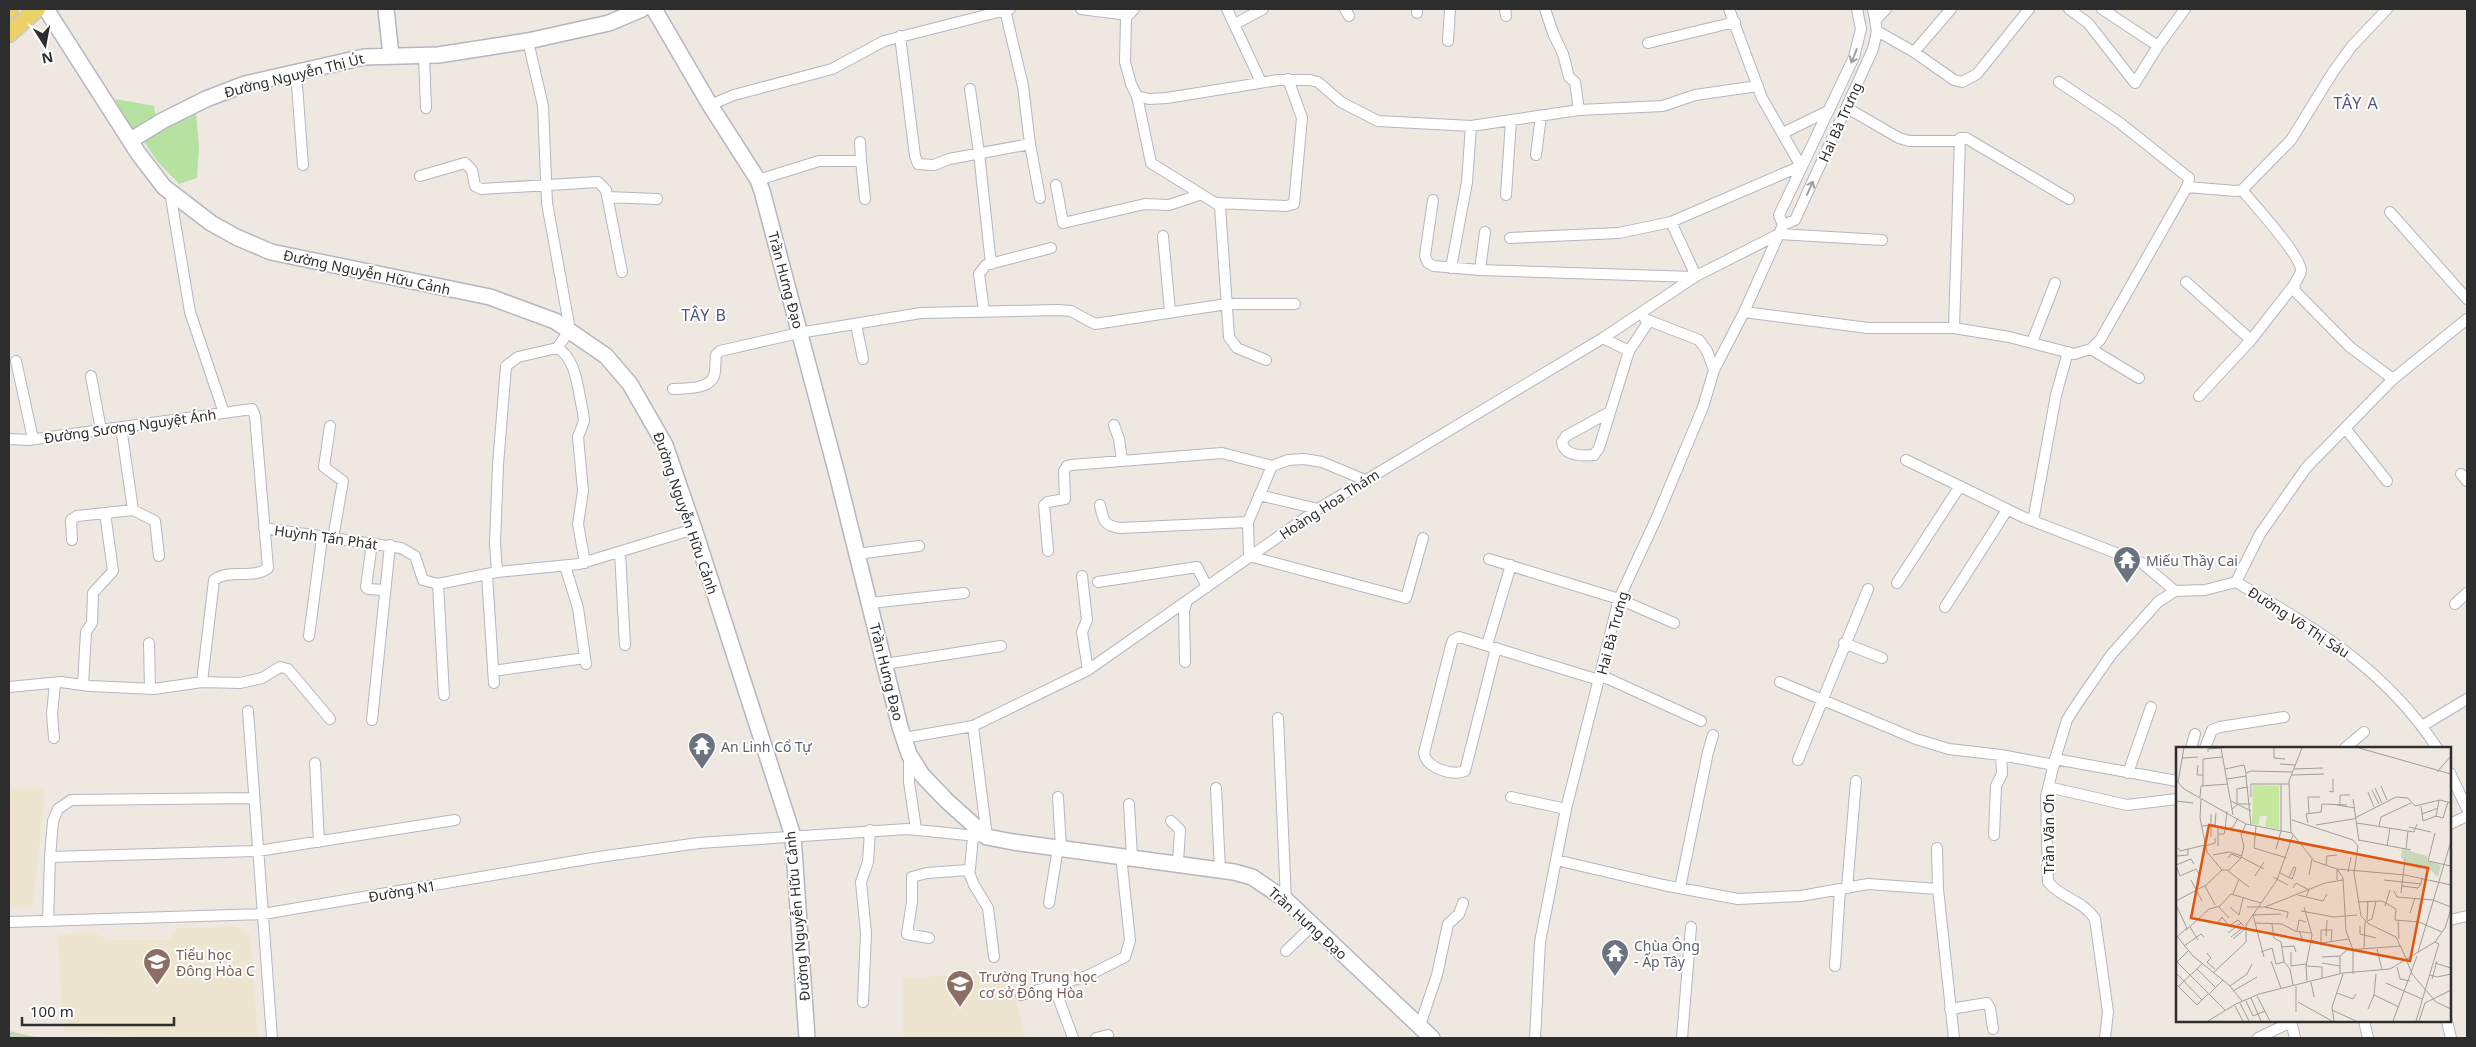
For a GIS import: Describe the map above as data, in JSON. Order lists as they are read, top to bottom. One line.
{"streets":{"street":["Đường Nguyễn Thị Út","Hai Bà Trưng","Đường Nguyễn Hữu Cảnh","Trần Hưng Đạo","Đường Sương Nguyệt Ánh","Hoàng Hoa Thám","Huỳnh Tấn Phát","Đường Võ Thị Sáu","Trần Văn Ơn","Đường N1"]},"crossings":[["Đường Nguyễn Thị Út","Đường Nguyễn Hữu Cảnh"],["Hai Bà Trưng","Hoàng Hoa Thám"],["Đường Nguyễn Hữu Cảnh","Đường N1"],["Trần Hưng Đạo","Hoàng Hoa Thám"],["Trần Hưng Đạo","Đường N1"],["Đường Sương Nguyệt Ánh","Huỳnh Tấn Phát"]],"districts":["TÂY A","TÂY B"],"places":{"temple":["Miếu Thầy Cai","An Linh Cổ Tự","Chùa Ông - Ấp Tây"],"school or university":["Tiểu học Đông Hòa C","Trường Trung học cơ sở Đông Hòa"]},"scale_bar":"100 m","north":"bottom"}
